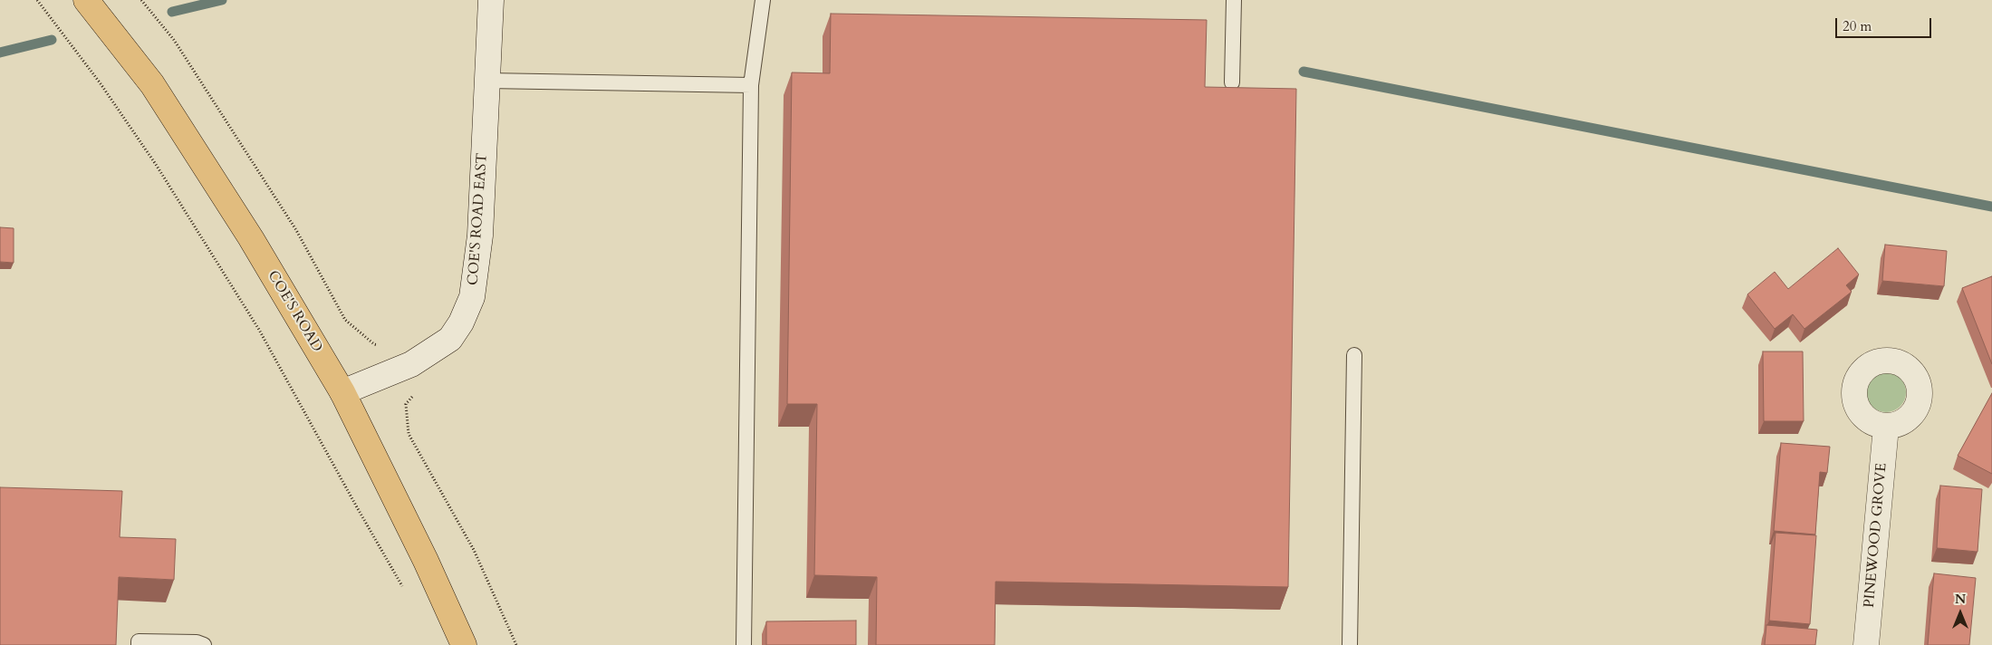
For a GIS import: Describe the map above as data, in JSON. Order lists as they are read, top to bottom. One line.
{"streets":{"main road":["COE'S ROAD"],"street":["COE'S ROAD EAST","PINEWOOD GROVE"]},"crossings":[["COE'S ROAD EAST","COE'S ROAD"]],"scale_bar":"20 m","north":"top"}
